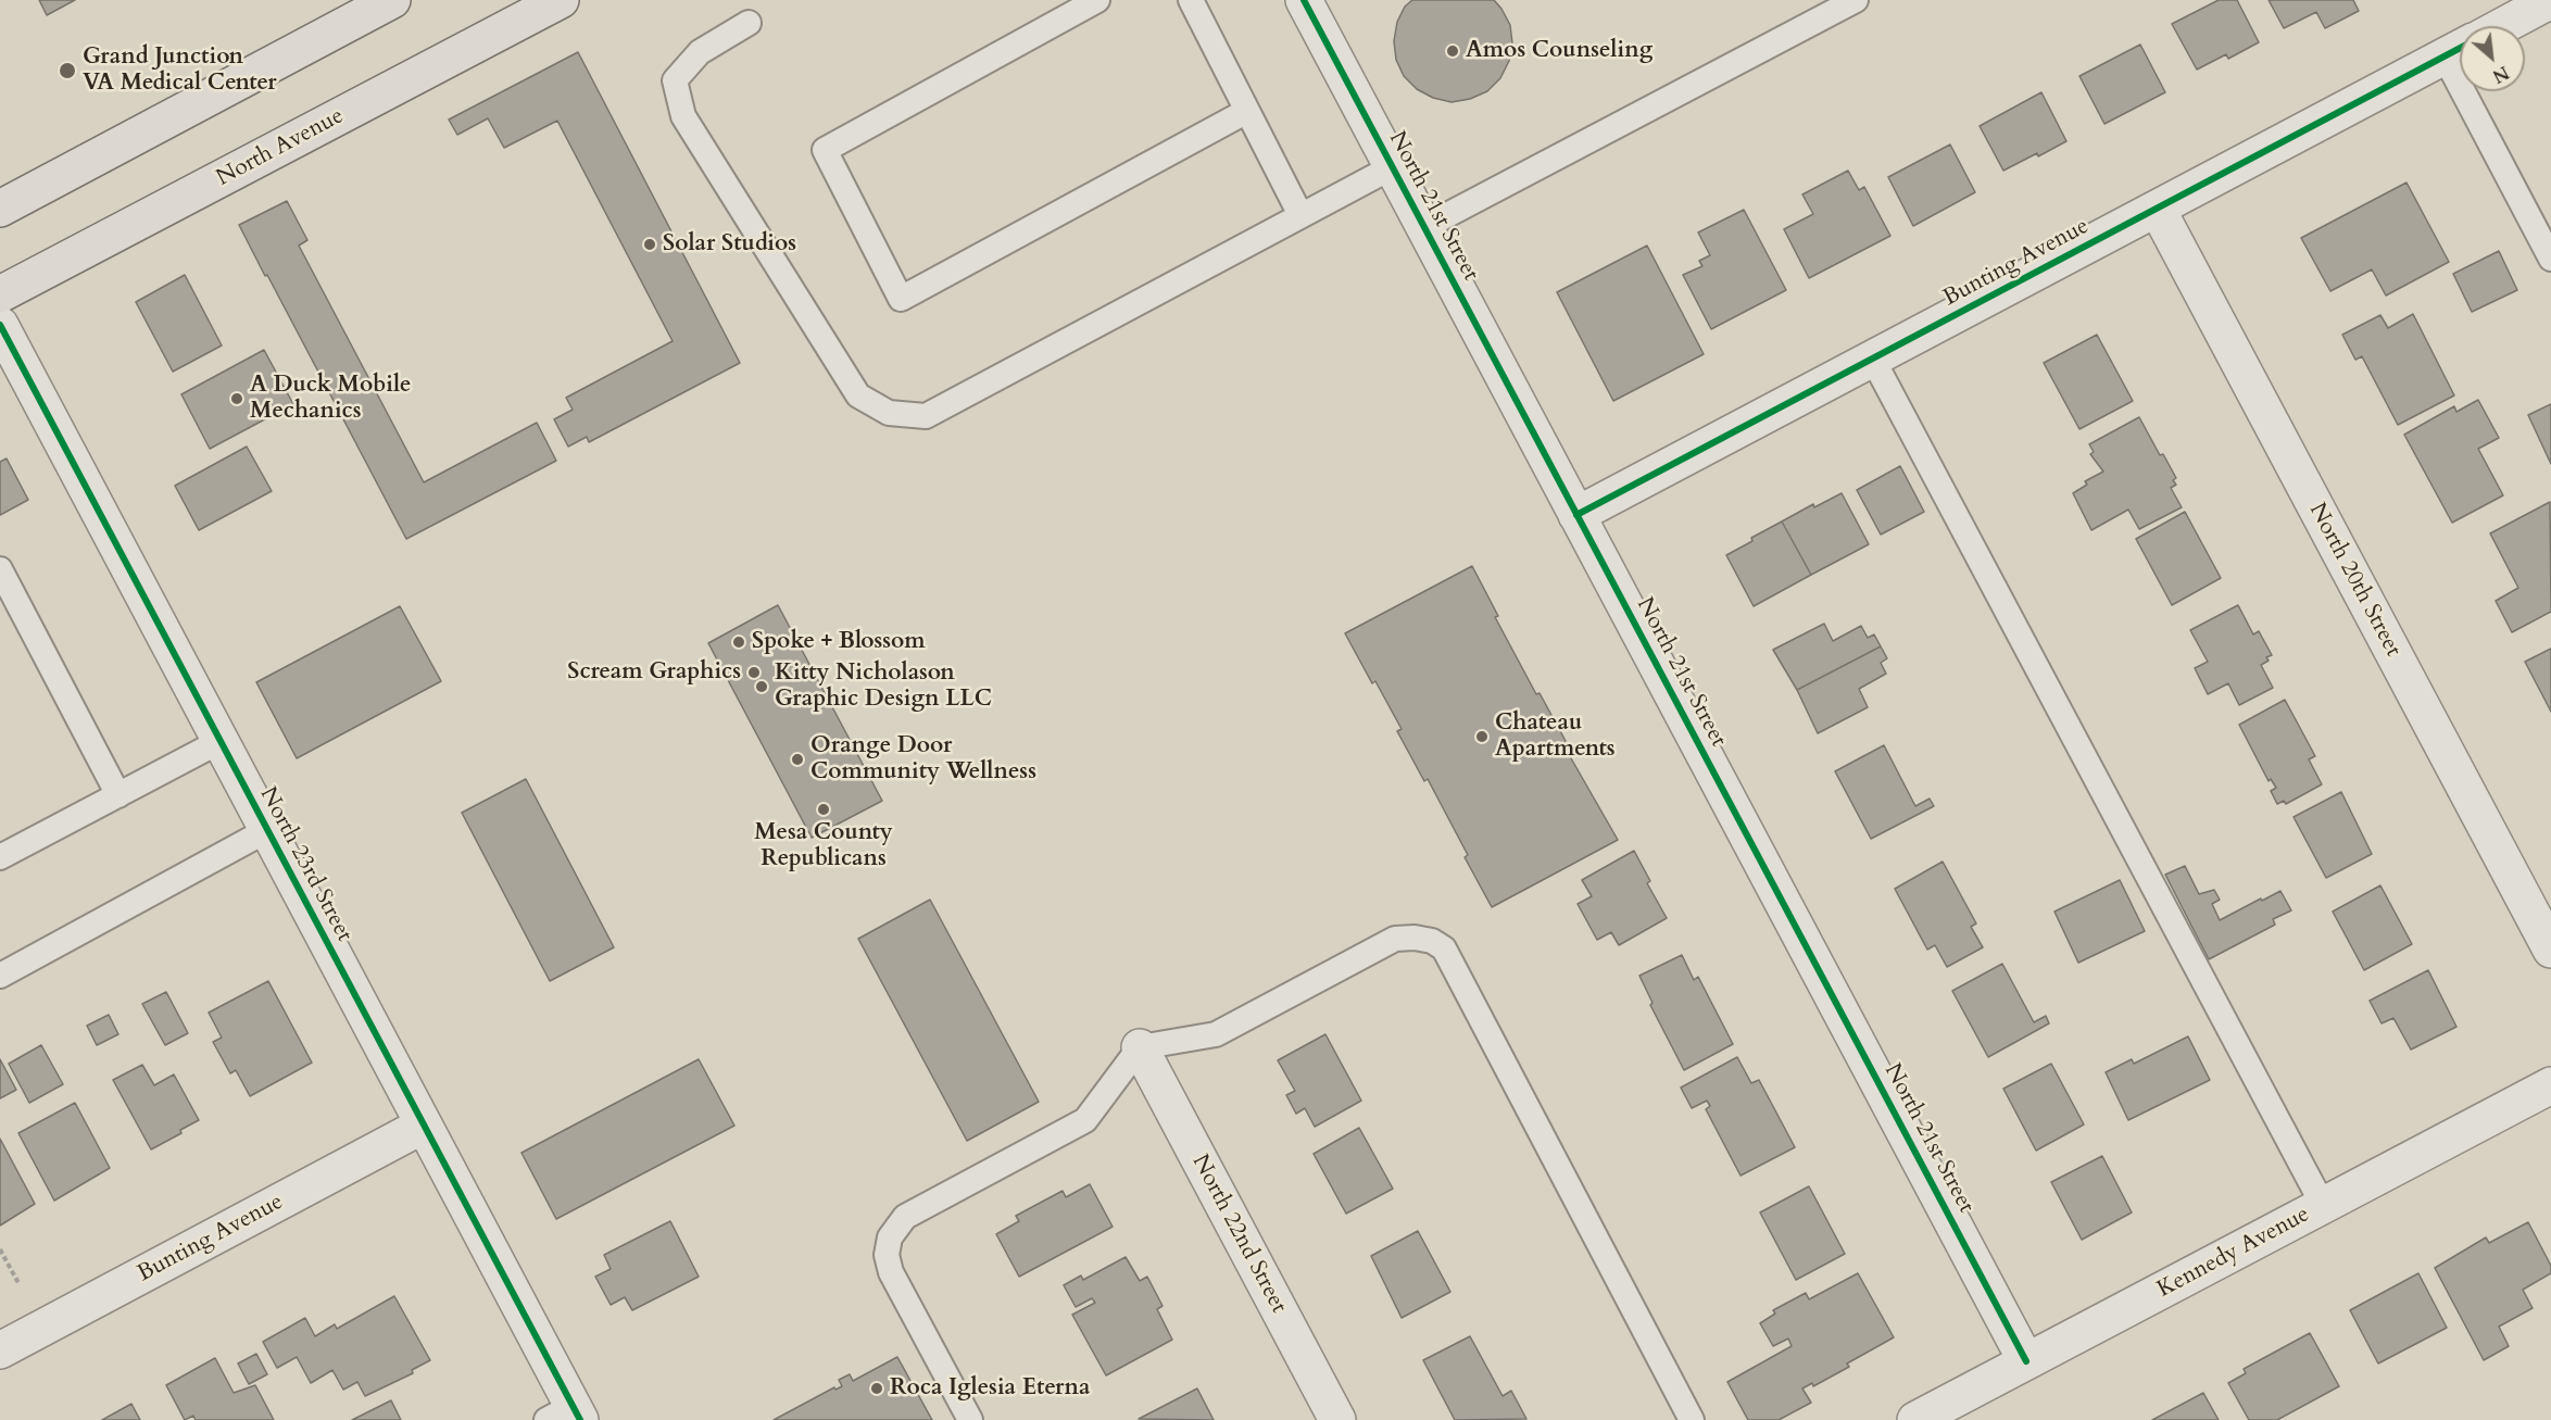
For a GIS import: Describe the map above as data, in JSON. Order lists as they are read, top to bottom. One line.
{"streets":{"main road":["North Avenue"],"street":["North 21st Street","Bunting Avenue","North 20th Street","North 23rd Street","North 22nd Street","Kennedy Avenue"]},"crossings":[["North 21st Street","Bunting Avenue"],["North 21st Street","Kennedy Avenue"],["Bunting Avenue","North 20th Street"],["Bunting Avenue","North 23rd Street"]],"places":["Amos Counseling","Grand Junction VA Medical Center","Solar Studios","A Duck Mobile Mechanics","Spoke + Blossom","Scream Graphics","Kitty Nicholason Graphic Design LLC","Chateau Apartments","Orange Door Community Wellness","Mesa County Republicans","Roca Iglesia Eterna"],"north":"bottom right"}
